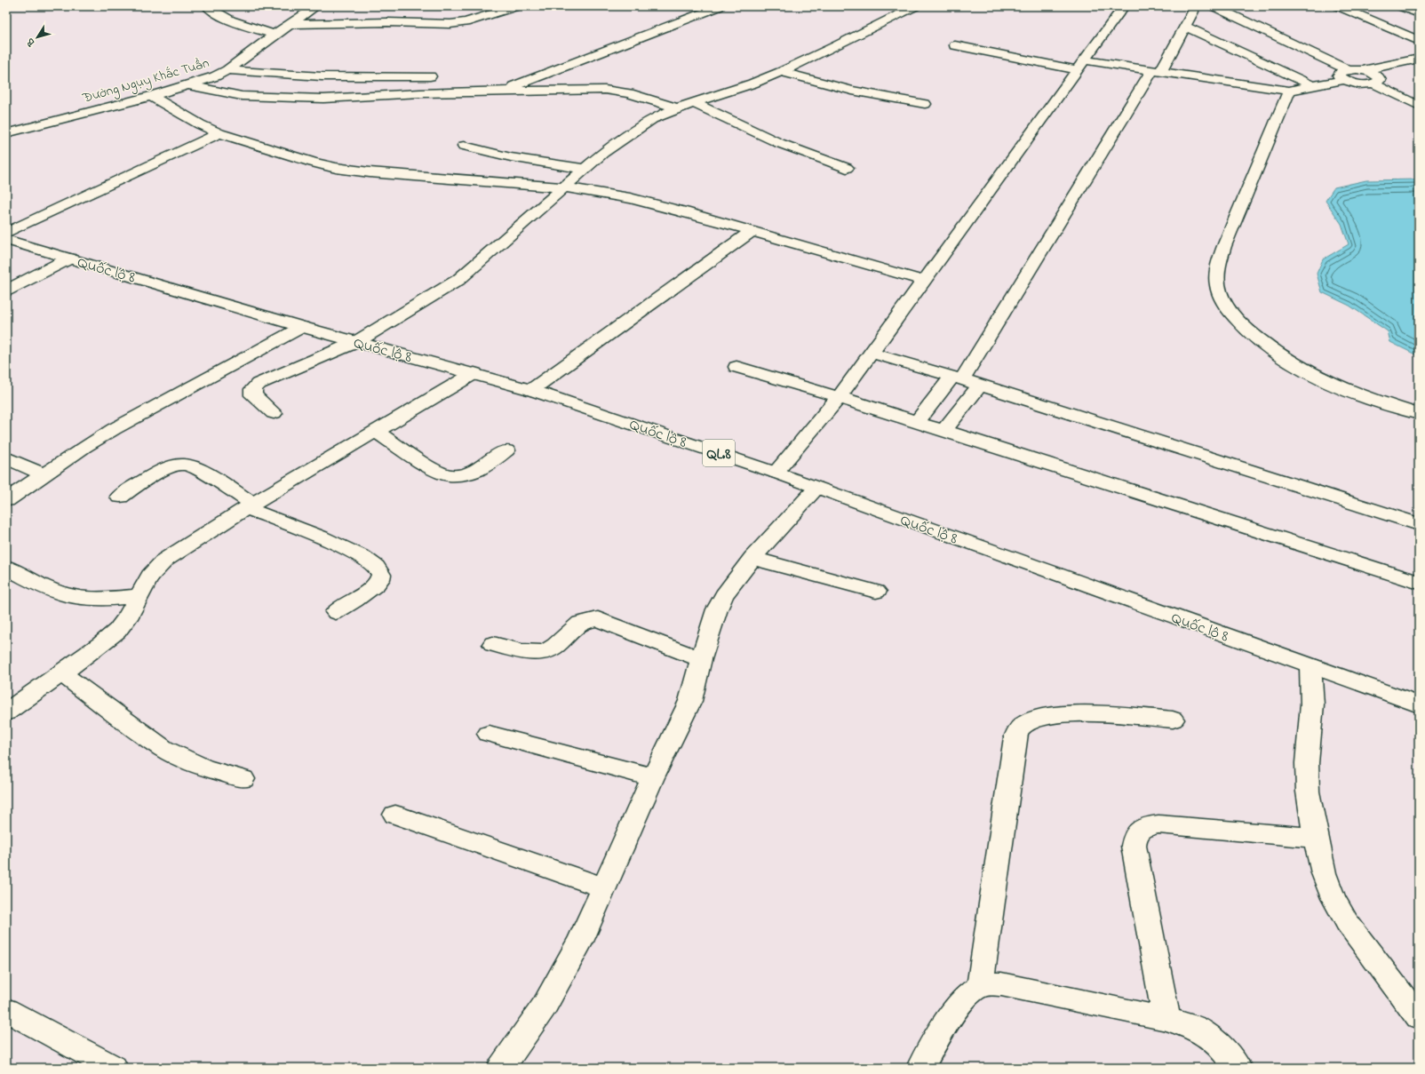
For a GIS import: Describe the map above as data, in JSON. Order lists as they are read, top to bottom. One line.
{"streets":{"main road":["Đường Ngụy Khắc Tuần","Quốc lộ 8","QL.8"]},"north":"bottom left"}
